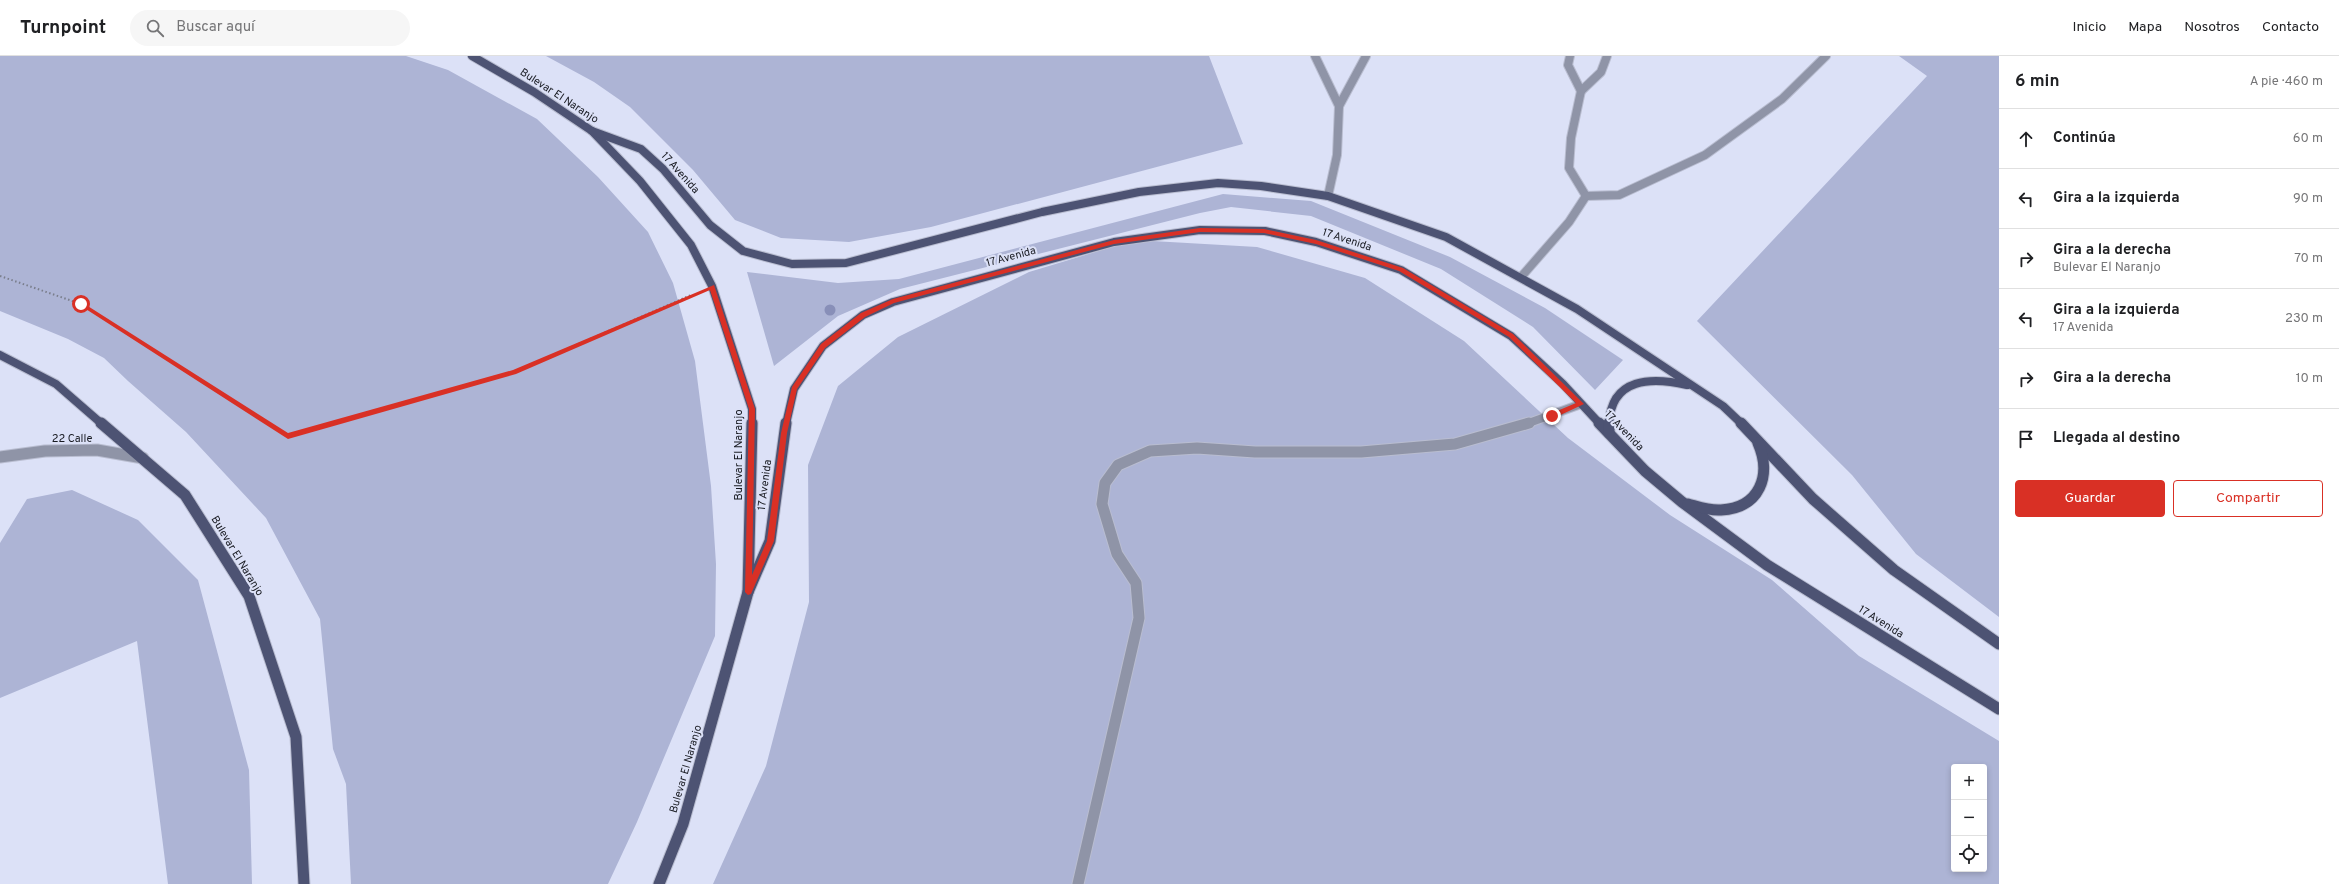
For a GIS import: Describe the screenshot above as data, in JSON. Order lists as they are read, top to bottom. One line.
{"streets":{"main road":["Bulevar El Naranjo","17 Avenida"],"street":["22 Calle"]},"crossings":[["Bulevar El Naranjo","17 Avenida"],["Bulevar El Naranjo","22 Calle"]],"page":{"header":"Turnpoint","search":"Buscar aquí","nav":["Inicio","Mapa","Nosotros","Contacto"],"heading":["6 min","A pie · 460 m"],"list":[["Continúa","60 m"],["Gira a la izquierda","90 m"],["Gira a la derecha","Bulevar El Naranjo","70 m"],["Gira a la izquierda","17 Avenida","230 m"],["Gira a la derecha","10 m"],"Llegada al destino"],"buttons":["Guardar","Compartir"],"map_buttons":["+","−"]}}
